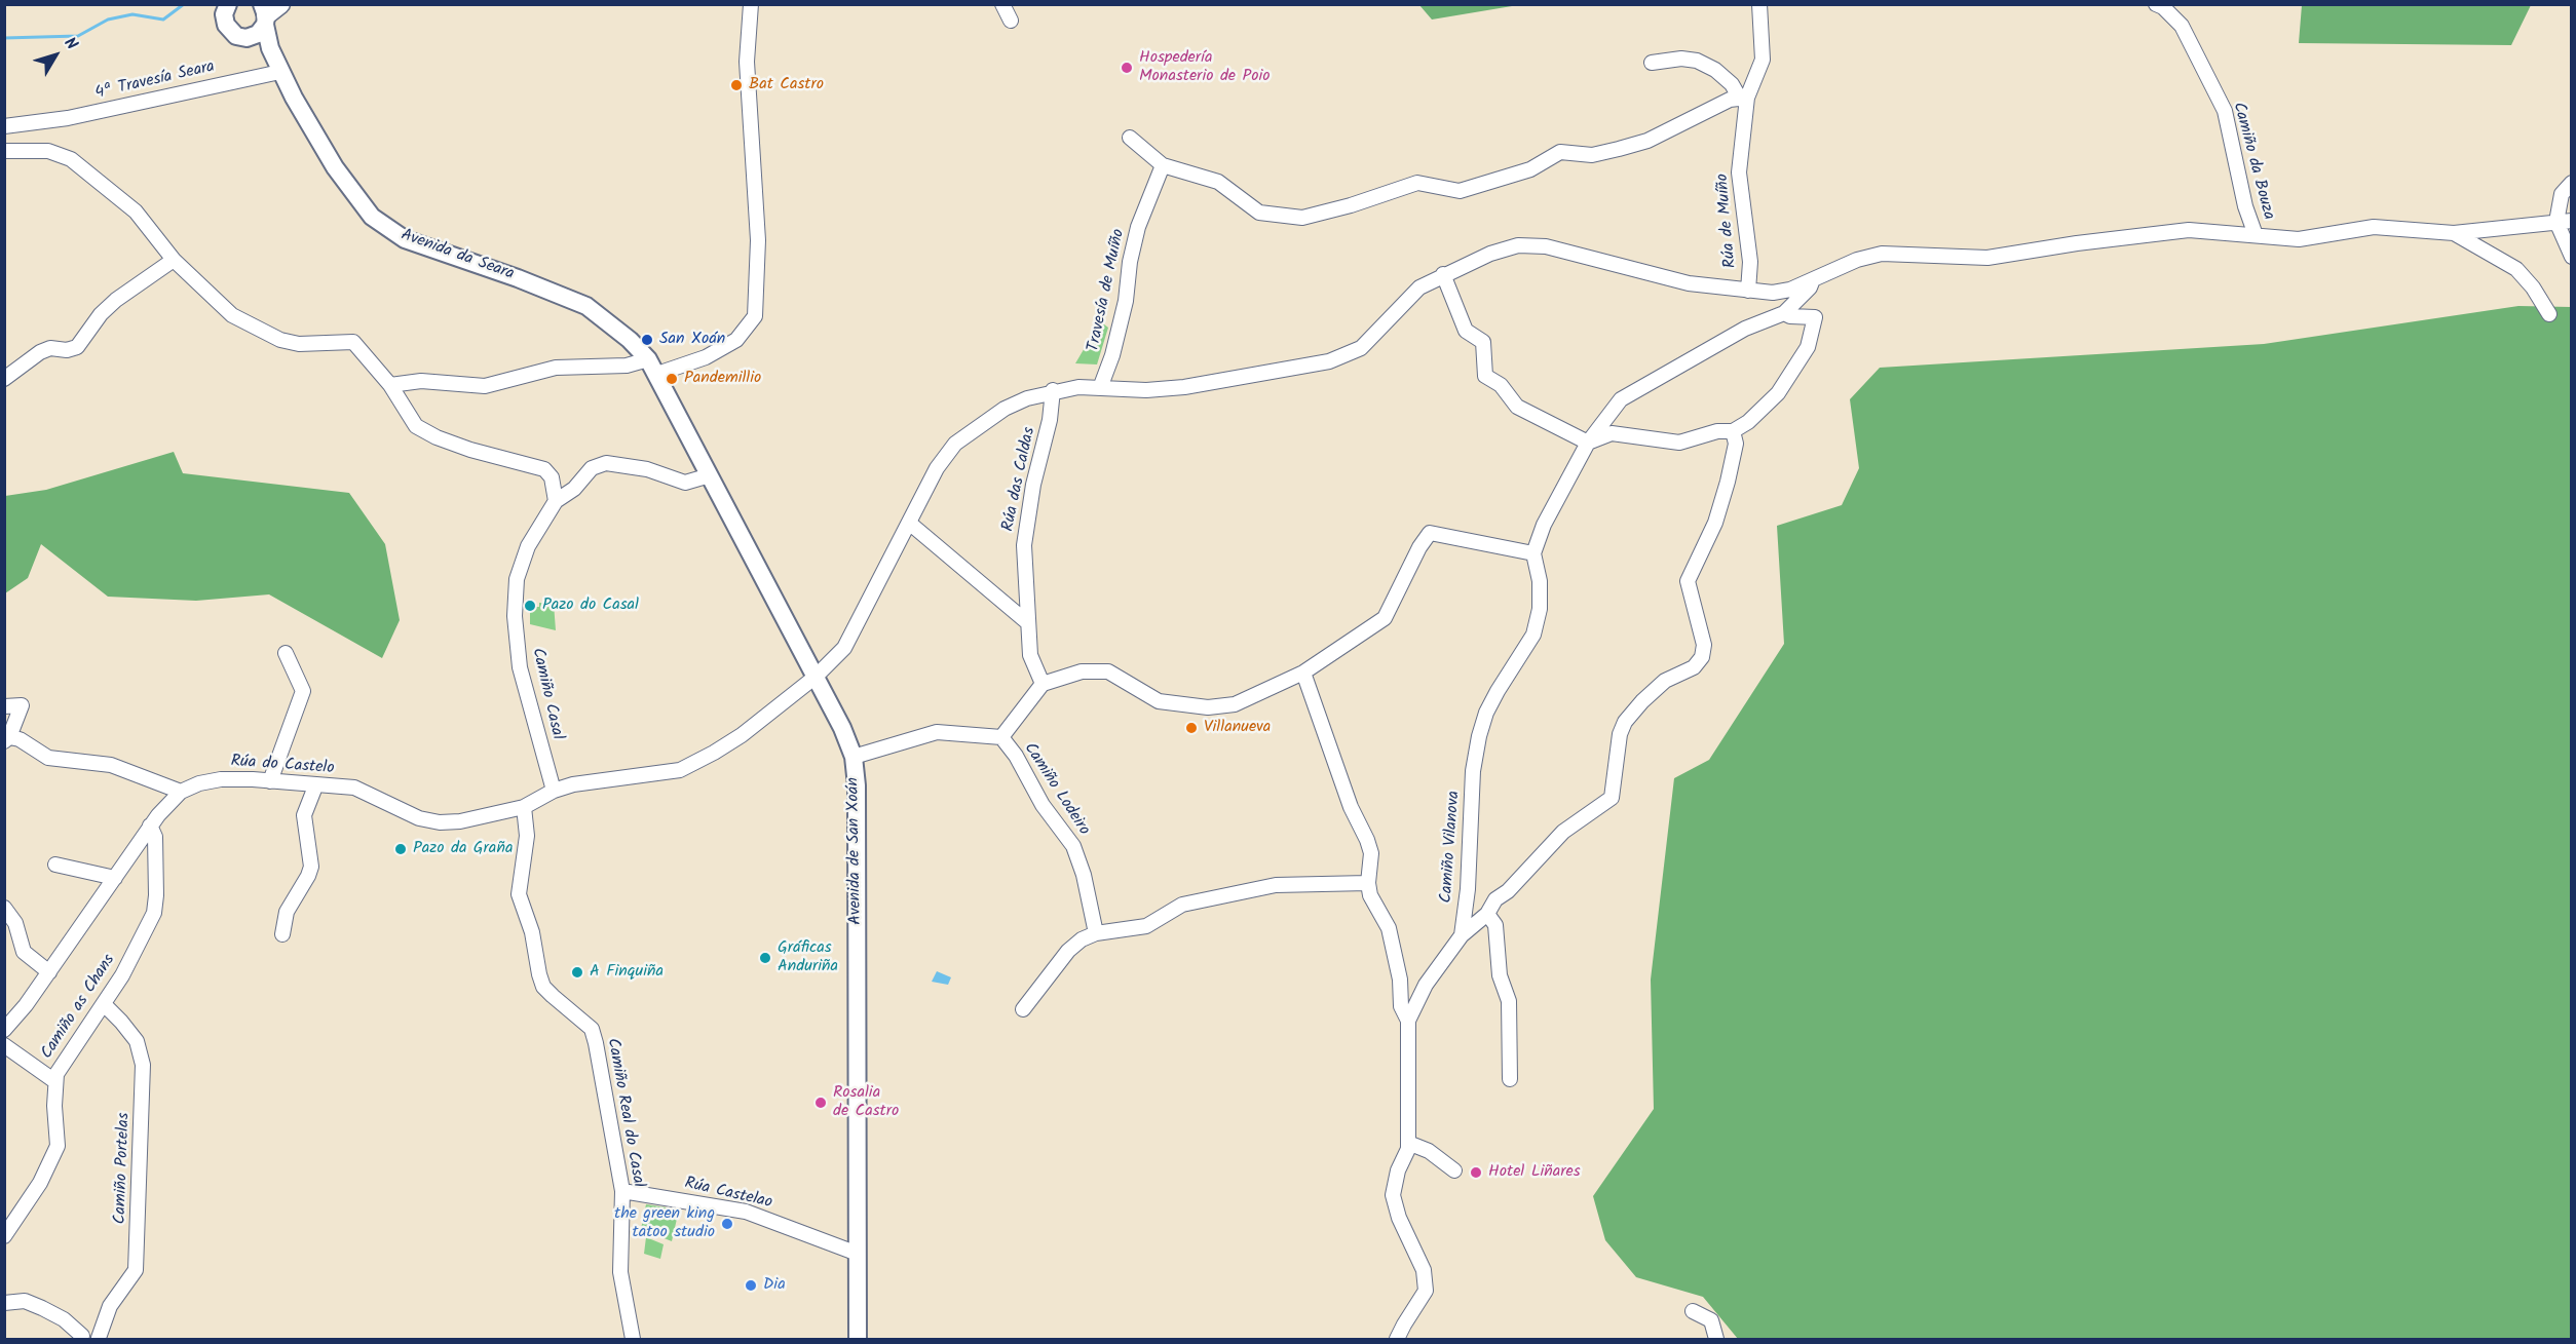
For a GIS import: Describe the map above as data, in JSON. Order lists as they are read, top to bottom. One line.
{"streets":{"main road":["Avenida da Seara","Avenida de San Xoán"],"street":["4ª Travesía Seara","Camiño da Bouza","Rúa de Muíño","Travesía de Muíño","Rúa das Caldas","Camiño Casal","Rúa do Castelo","Camiño Lodeiro","Camiño Vilanova","Camiño as Chans","Camiño Real do Casal","Camiño Portelas","Rúa Castelao"]},"crossings":[["4ª Travesía Seara","Avenida da Seara"],["Camiño da Bouza","Rúa do Castelo"],["Rúa de Muíño","Rúa do Castelo"],["Avenida da Seara","Avenida de San Xoán"],["Travesía de Muíño","Rúa do Castelo"],["Rúa das Caldas","Rúa do Castelo"],["Camiño Casal","Rúa do Castelo"],["Rúa do Castelo","Avenida de San Xoán"],["Rúa do Castelo","Camiño Real do Casal"],["Avenida de San Xoán","Rúa Castelao"],["Camiño as Chans","Camiño Portelas"],["Camiño Real do Casal","Rúa Castelao"]],"places":["Hospedería Monasterio de Poio","Bat Castro","San Xoán","Pandemillio","Pazo do Casal","Villanueva","Pazo da Graña","Gráficas Anduriña","A Finquiña","Rosalia de Castro","Hotel Liñares","the green king tatoo studio","Dia"],"north":"top right"}
